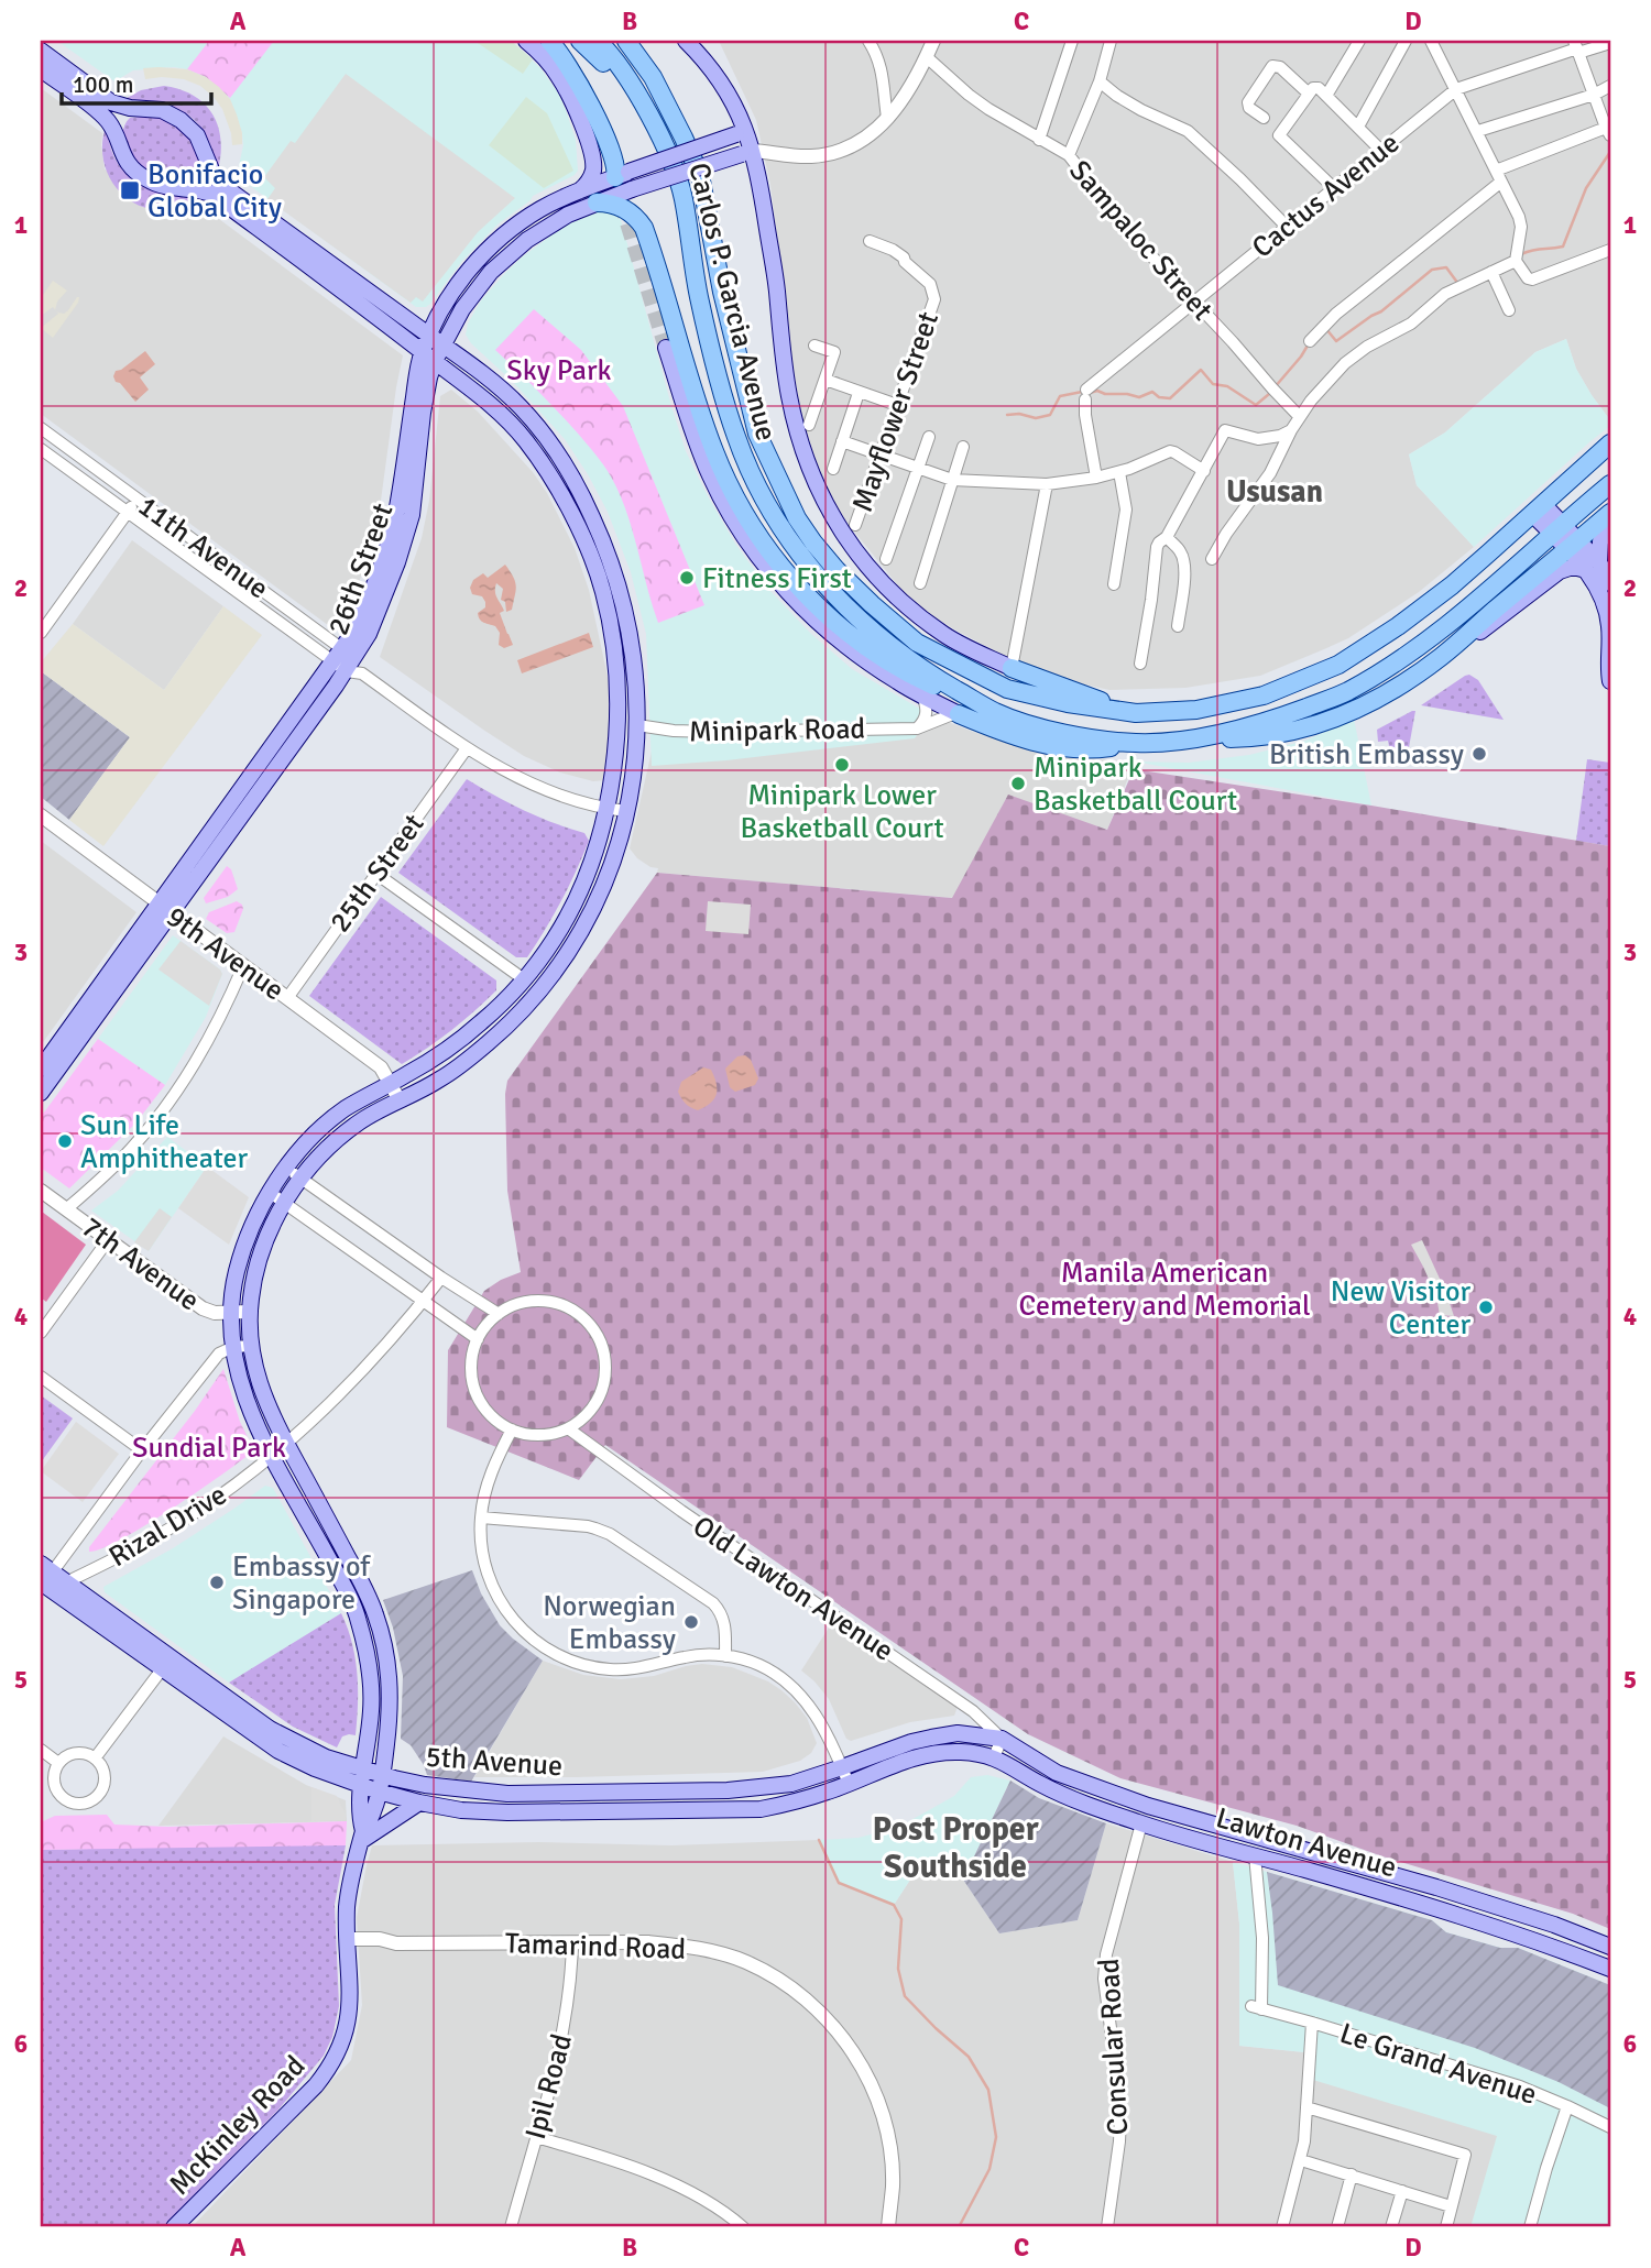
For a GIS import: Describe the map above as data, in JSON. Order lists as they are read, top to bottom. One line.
{"streets":{"main road":["Carlos P. Garcia Avenue","26th Street","5th Avenue","Lawton Avenue","McKinley Road"],"street":["Cactus Avenue","Sampaloc Street","Mayflower Street","11th Avenue","Minipark Road","25th Street","9th Avenue","7th Avenue","Rizal Drive","Old Lawton Avenue","Tamarind Road","Consular Road","Le Grand Avenue","Ipil Road"]},"crossings":[["Cactus Avenue","Sampaloc Street"],["Carlos P. Garcia Avenue","26th Street"],["11th Avenue","26th Street"],["11th Avenue","25th Street"],["11th Avenue","McKinley Road"],["26th Street","9th Avenue"],["26th Street","McKinley Road"],["Minipark Road","McKinley Road"],["25th Street","9th Avenue"],["9th Avenue","McKinley Road"],["7th Avenue","McKinley Road"],["Rizal Drive","5th Avenue"],["Rizal Drive","McKinley Road"],["Old Lawton Avenue","5th Avenue"],["Old Lawton Avenue","Lawton Avenue"],["5th Avenue","Lawton Avenue"],["5th Avenue","McKinley Road"],["Lawton Avenue","Consular Road"],["Lawton Avenue","Le Grand Avenue"],["Tamarind Road","Ipil Road"],["Tamarind Road","McKinley Road"]],"districts":["Ususan","Post Proper Southside"],"parks":["Sky Park","Manila American Cemetery and Memorial","Sundial Park"],"places":{"transit":["Bonifacio Global City"],"other":["Fitness First","British Embassy","Minipark Lower Basketball Court","Minipark Basketball Court","Sun Life Amphitheater","New Visitor Center","Embassy of Singapore","Norwegian Embassy"]},"scale_bar":"100 m","grid":{"columns":["A","B","C","D"],"rows":["1","2","3","4","5","6"]}}
